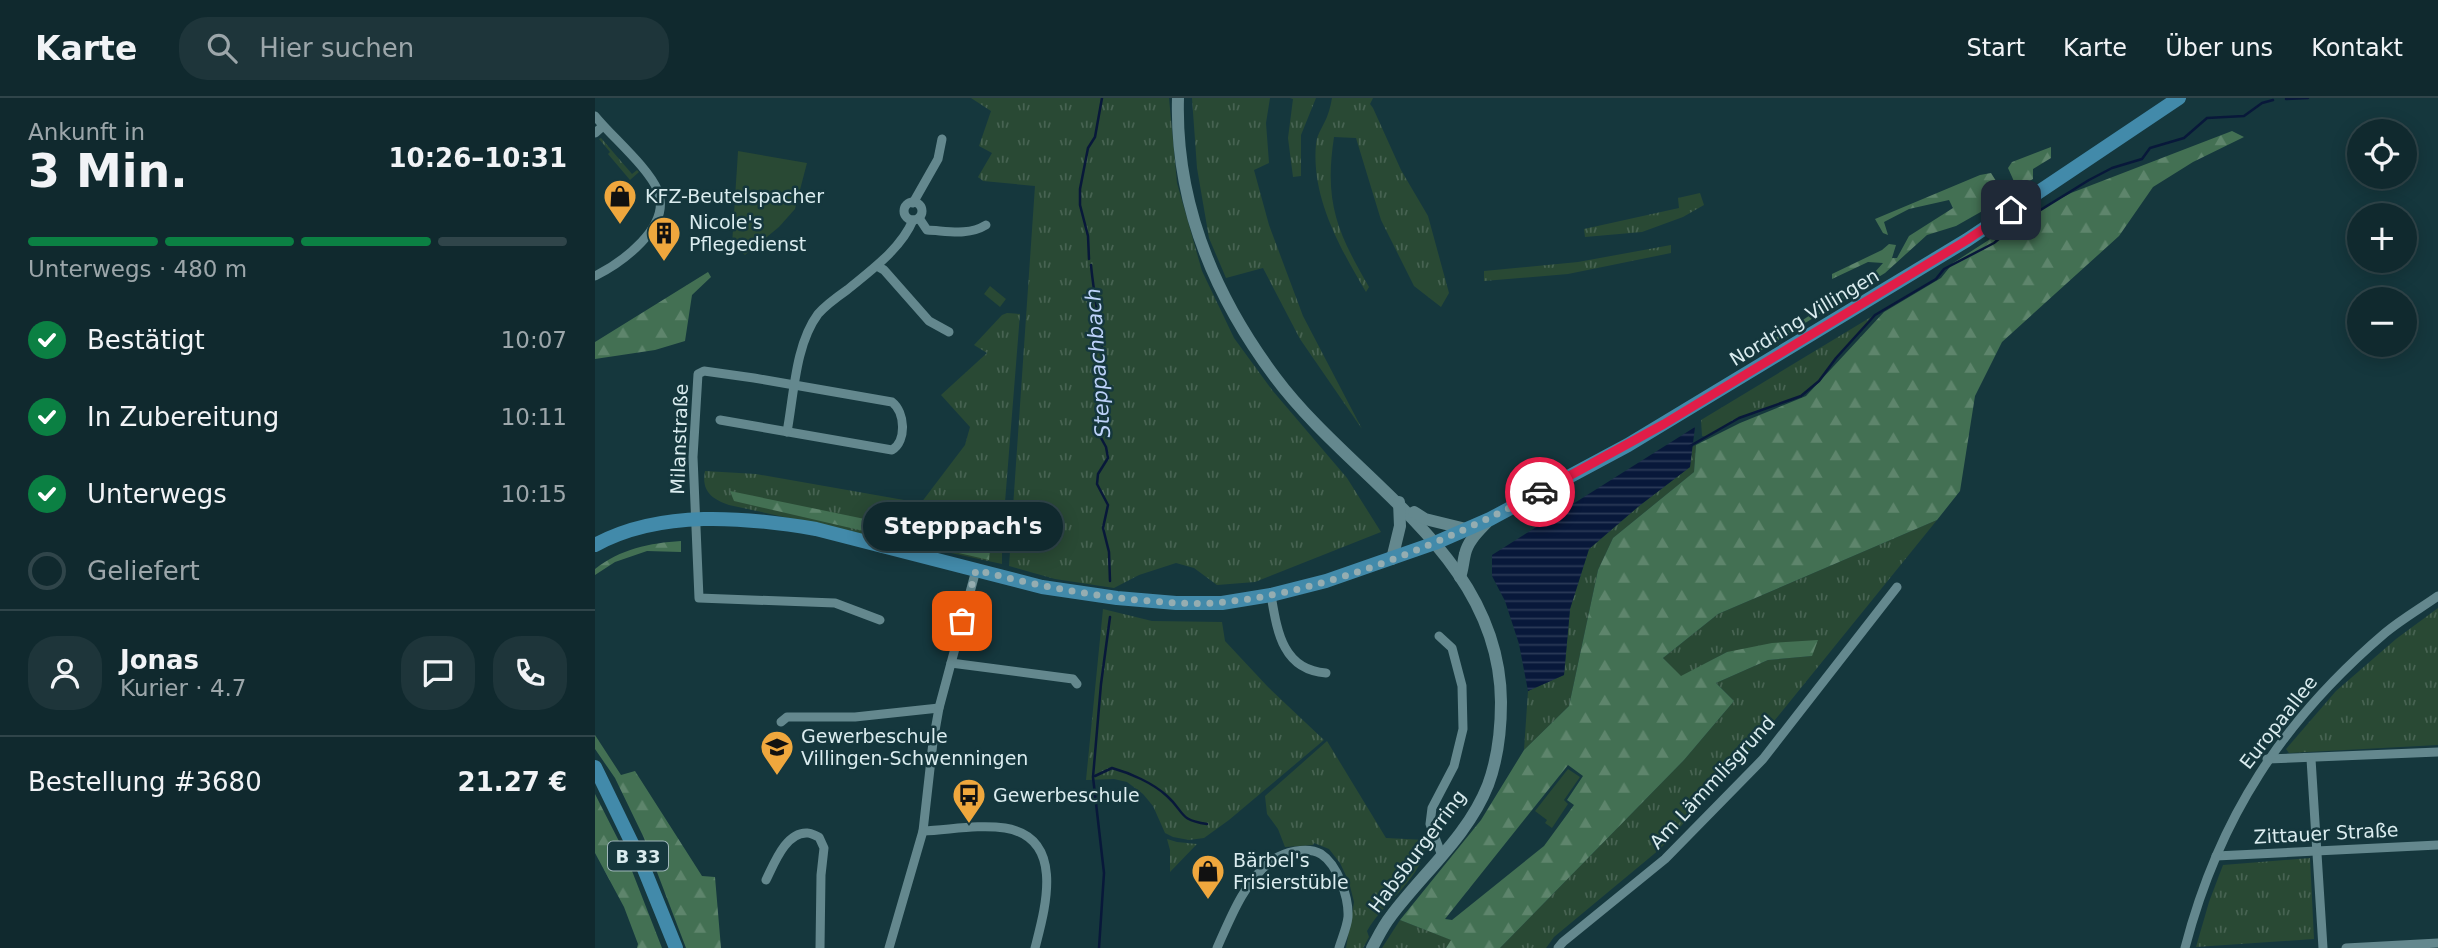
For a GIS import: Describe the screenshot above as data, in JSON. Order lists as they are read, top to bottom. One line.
{"streets":{"main road":["Nordring Villingen","B 33"],"street":["Milanstraße","Europaallee","Am Lämmlisgrund","Zittauer Straße","Habsburgerring"]},"crossings":[["Nordring Villingen","Milanstraße"],["Nordring Villingen","Habsburgerring"],["Europaallee","Zittauer Straße"]],"water":["Steppachbach"],"places":{"shop":["KFZ-Beutelspacher","Bärbel's Frisierstüble"],"building":["Nicole's Pflegedienst"],"other":["Stepppach's"],"school or university":["Gewerbeschule Villingen-Schwenningen"],"bus stop":["Gewerbeschule"]},"page":{"header":"Karte","search":"Hier suchen","nav":["Start","Karte","Über uns","Kontakt"],"heading":["3 Min.","Ankunft in","10:26–10:31"],"panel":["Jonas","Kurier · 4.7","Bestellung #3680","21.27 €"],"map_buttons":["+","−"],"bar":"Unterwegs · 480 m","list":[["Bestätigt","10:07"],["In Zubereitung","10:11"],["Unterwegs","10:15"],"Geliefert"],"bubble":"Stepppach's"}}
